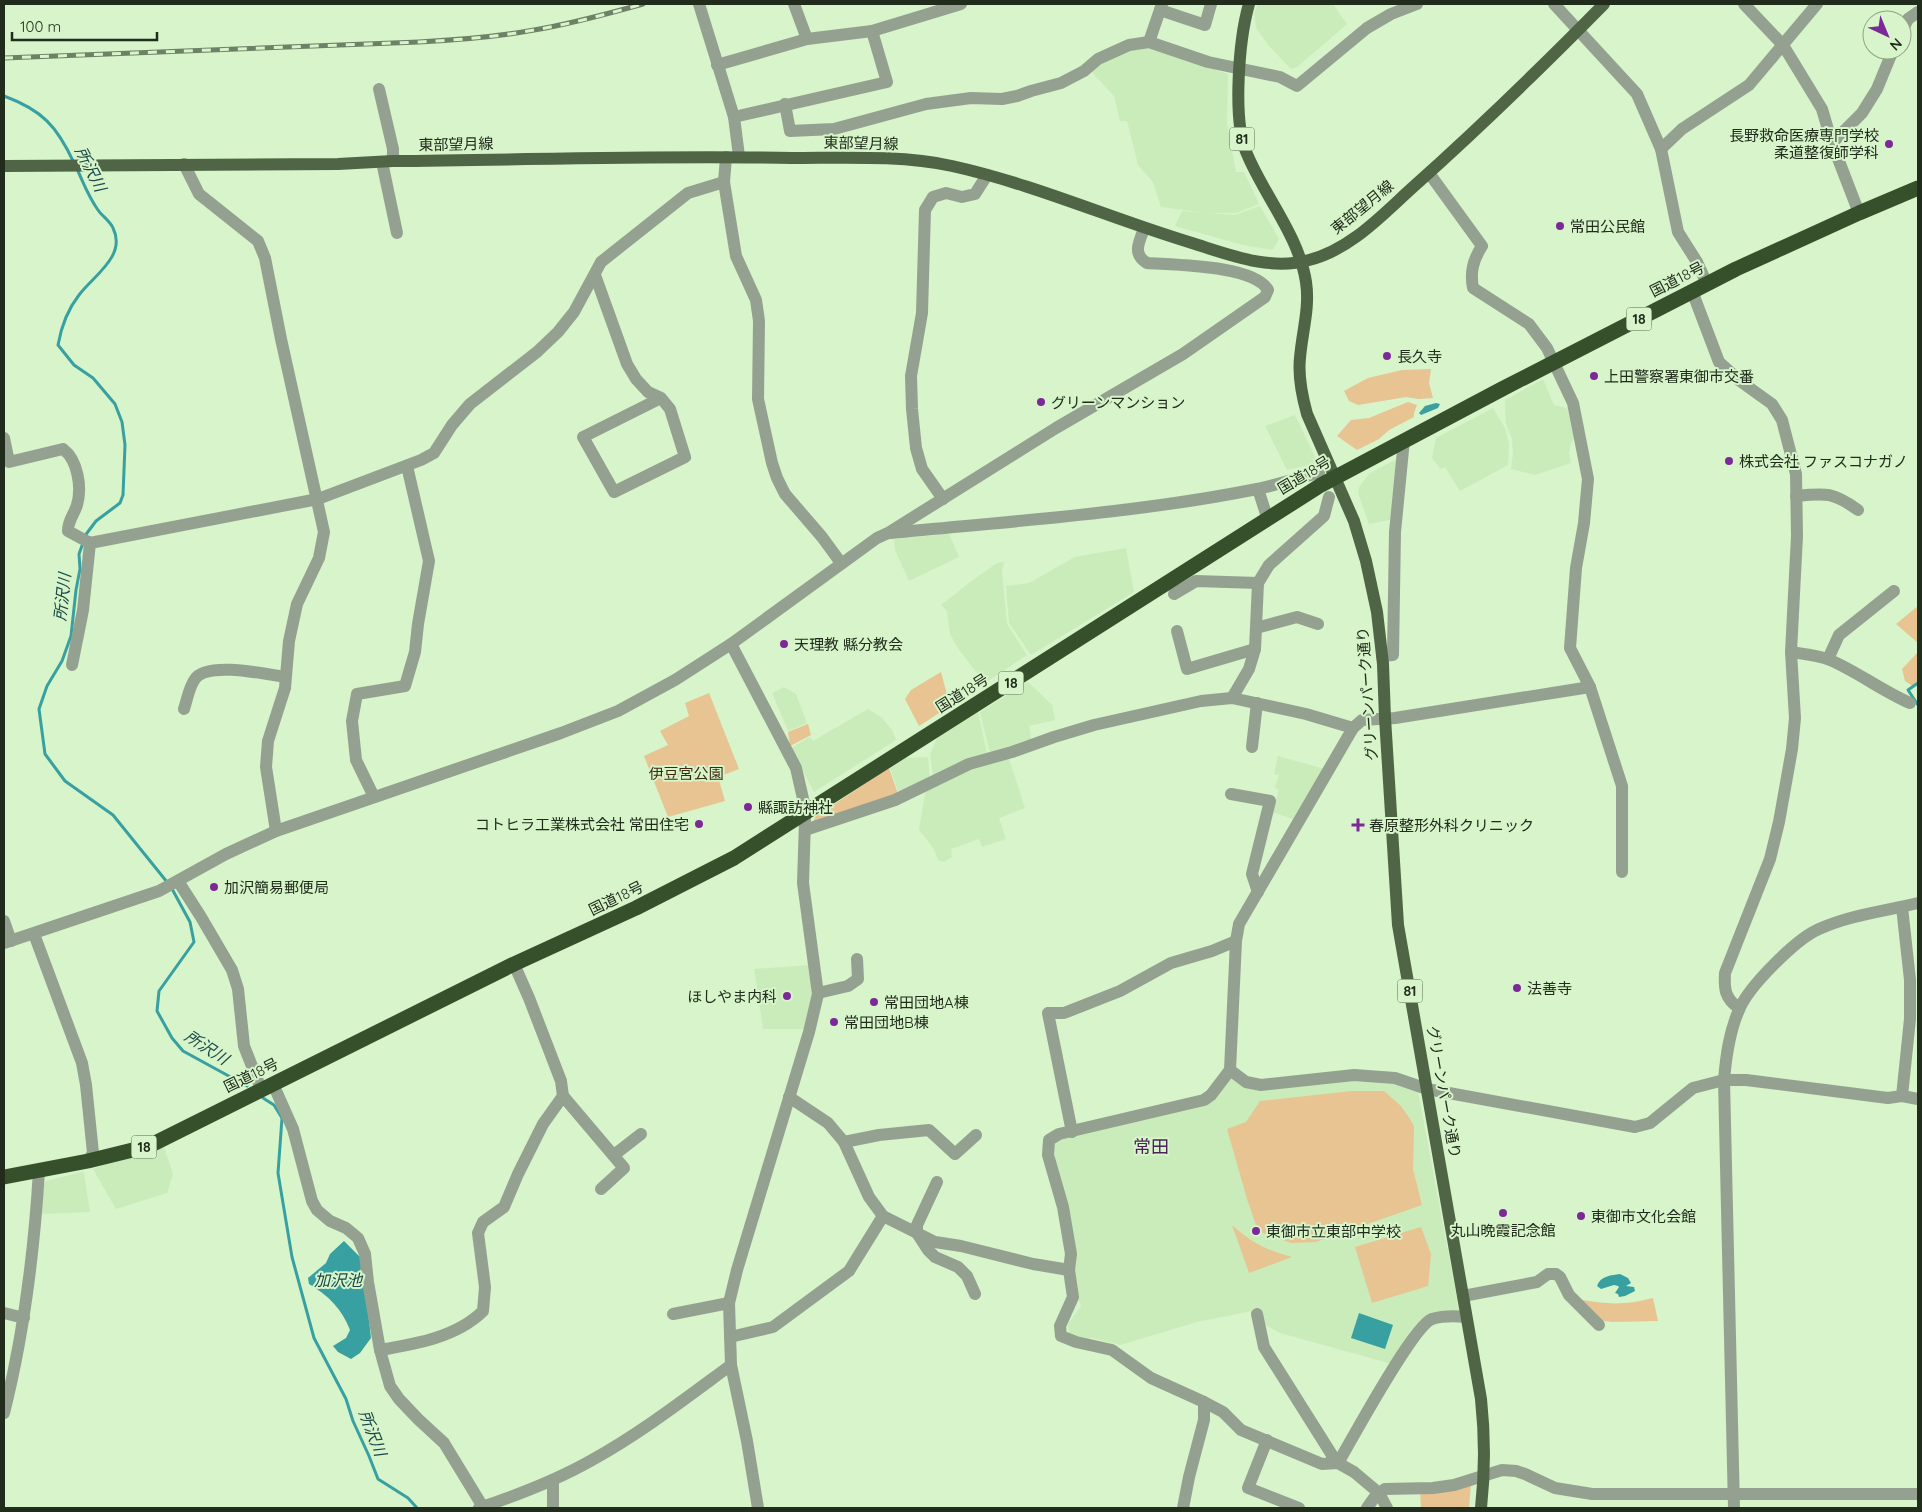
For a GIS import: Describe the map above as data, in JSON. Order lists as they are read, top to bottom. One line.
{"streets":{"highway":["国道18号","18"],"main road":["81","東部望月線","グリーンパーク通り"]},"crossings":[["81","東部望月線"],["81","国道18号"],["81","グリーンパーク通り"],["国道18号","グリーンパーク通り"]],"districts":["常田"],"water":["所沢川","加沢池"],"parks":["伊豆宮公園"],"places":{"other":["長野救命医療専門学校 柔道整復師学科","常田公民館","長久寺","上田警察署東御市交番","グリーンマンション","株式会社 ファスコナガノ","天理教 縣分教会","縣諏訪神社","コトヒラ工業株式会社 常田住宅","加沢簡易郵便局","法善寺","ほしやま内科","常田団地A棟","常田団地B棟","丸山晩霞記念館","東御市文化会館","東御市立東部中学校"],"health":["春原整形外科クリニック"]},"scale_bar":"100 m","north":"bottom right"}
